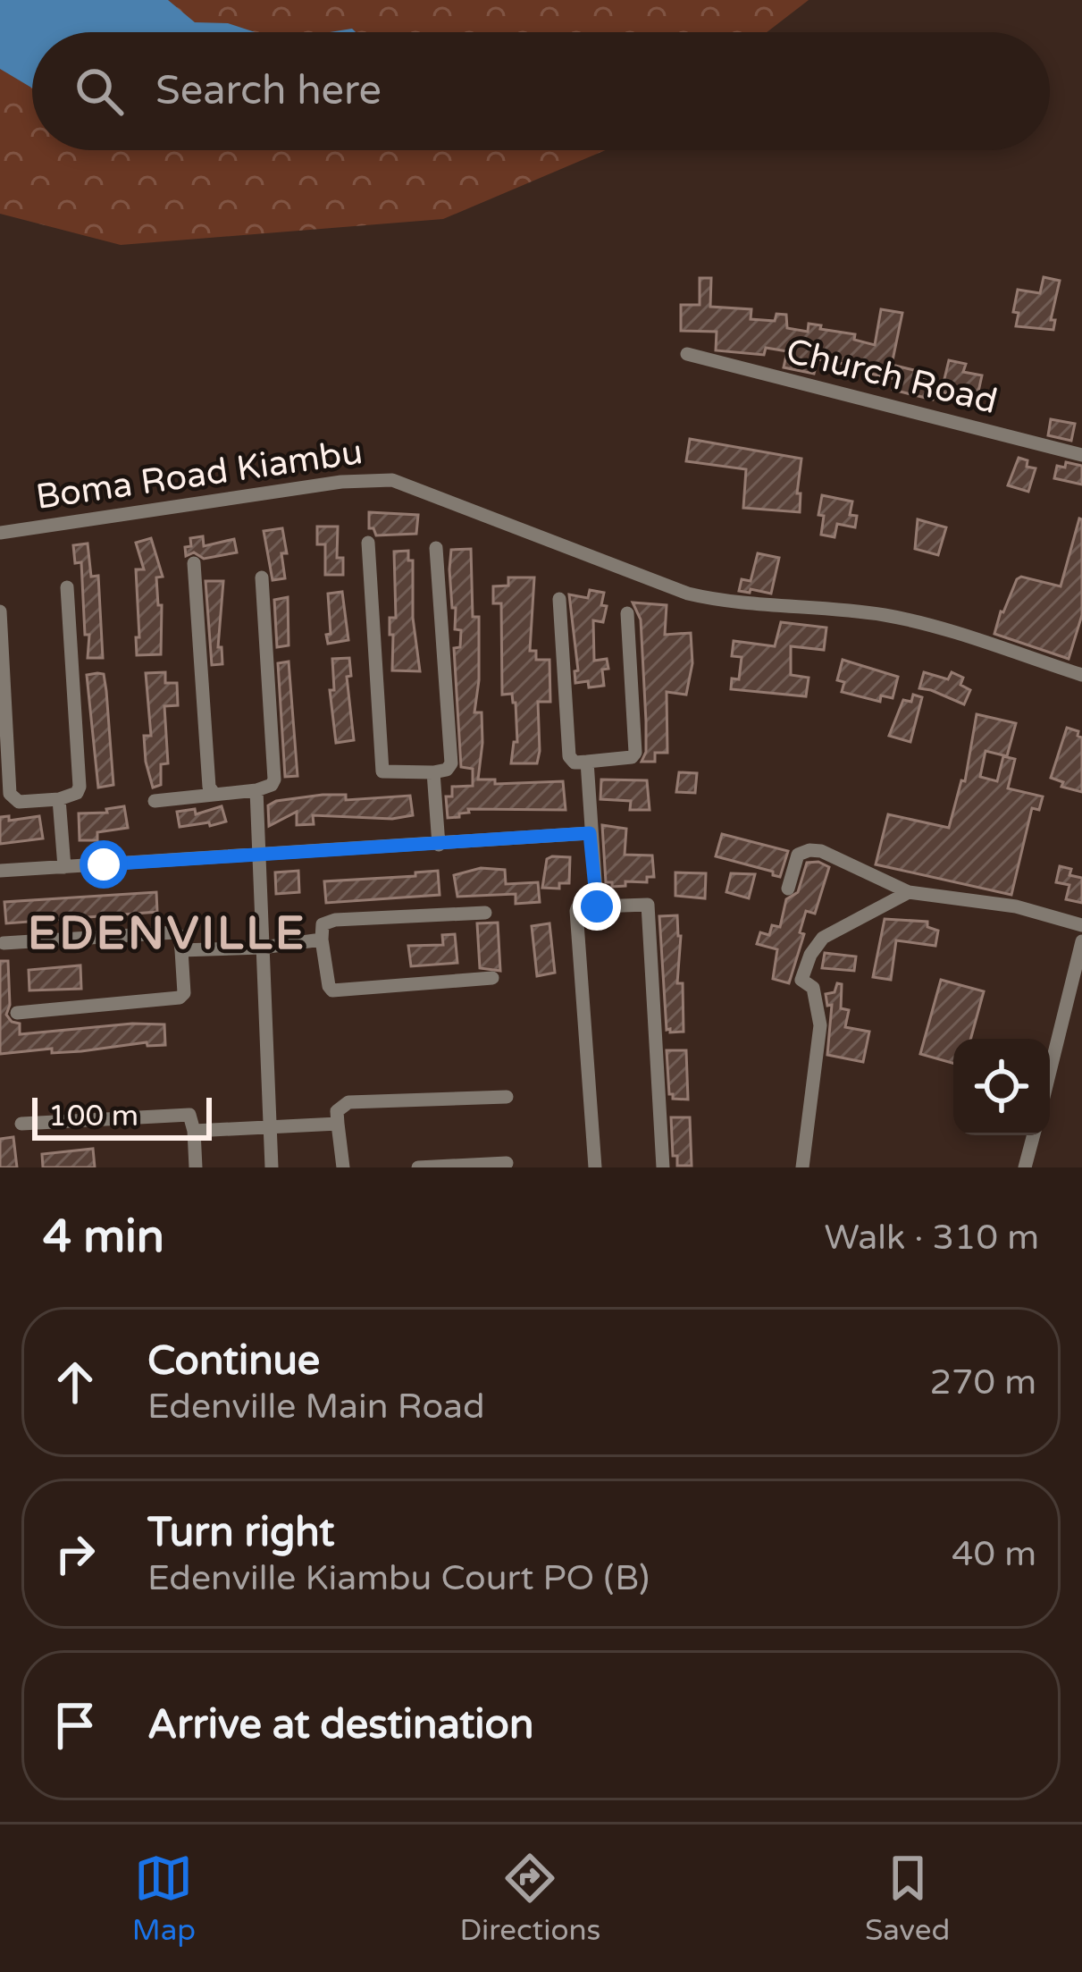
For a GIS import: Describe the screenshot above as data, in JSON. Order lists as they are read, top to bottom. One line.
{"streets":{"street":["Church Road","Boma Road Kiambu"]},"districts":["EDENVILLE"],"scale_bar":"100 m","page":{"search":"Search here","scale":"100 m","heading":["4 min","Walk · 310 m"],"list":[["Continue","Edenville Main Road","270 m"],["Turn right","Edenville Kiambu Court PO (B)","40 m"],"Arrive at destination"],"nav":["Map","Directions","Saved"]}}
